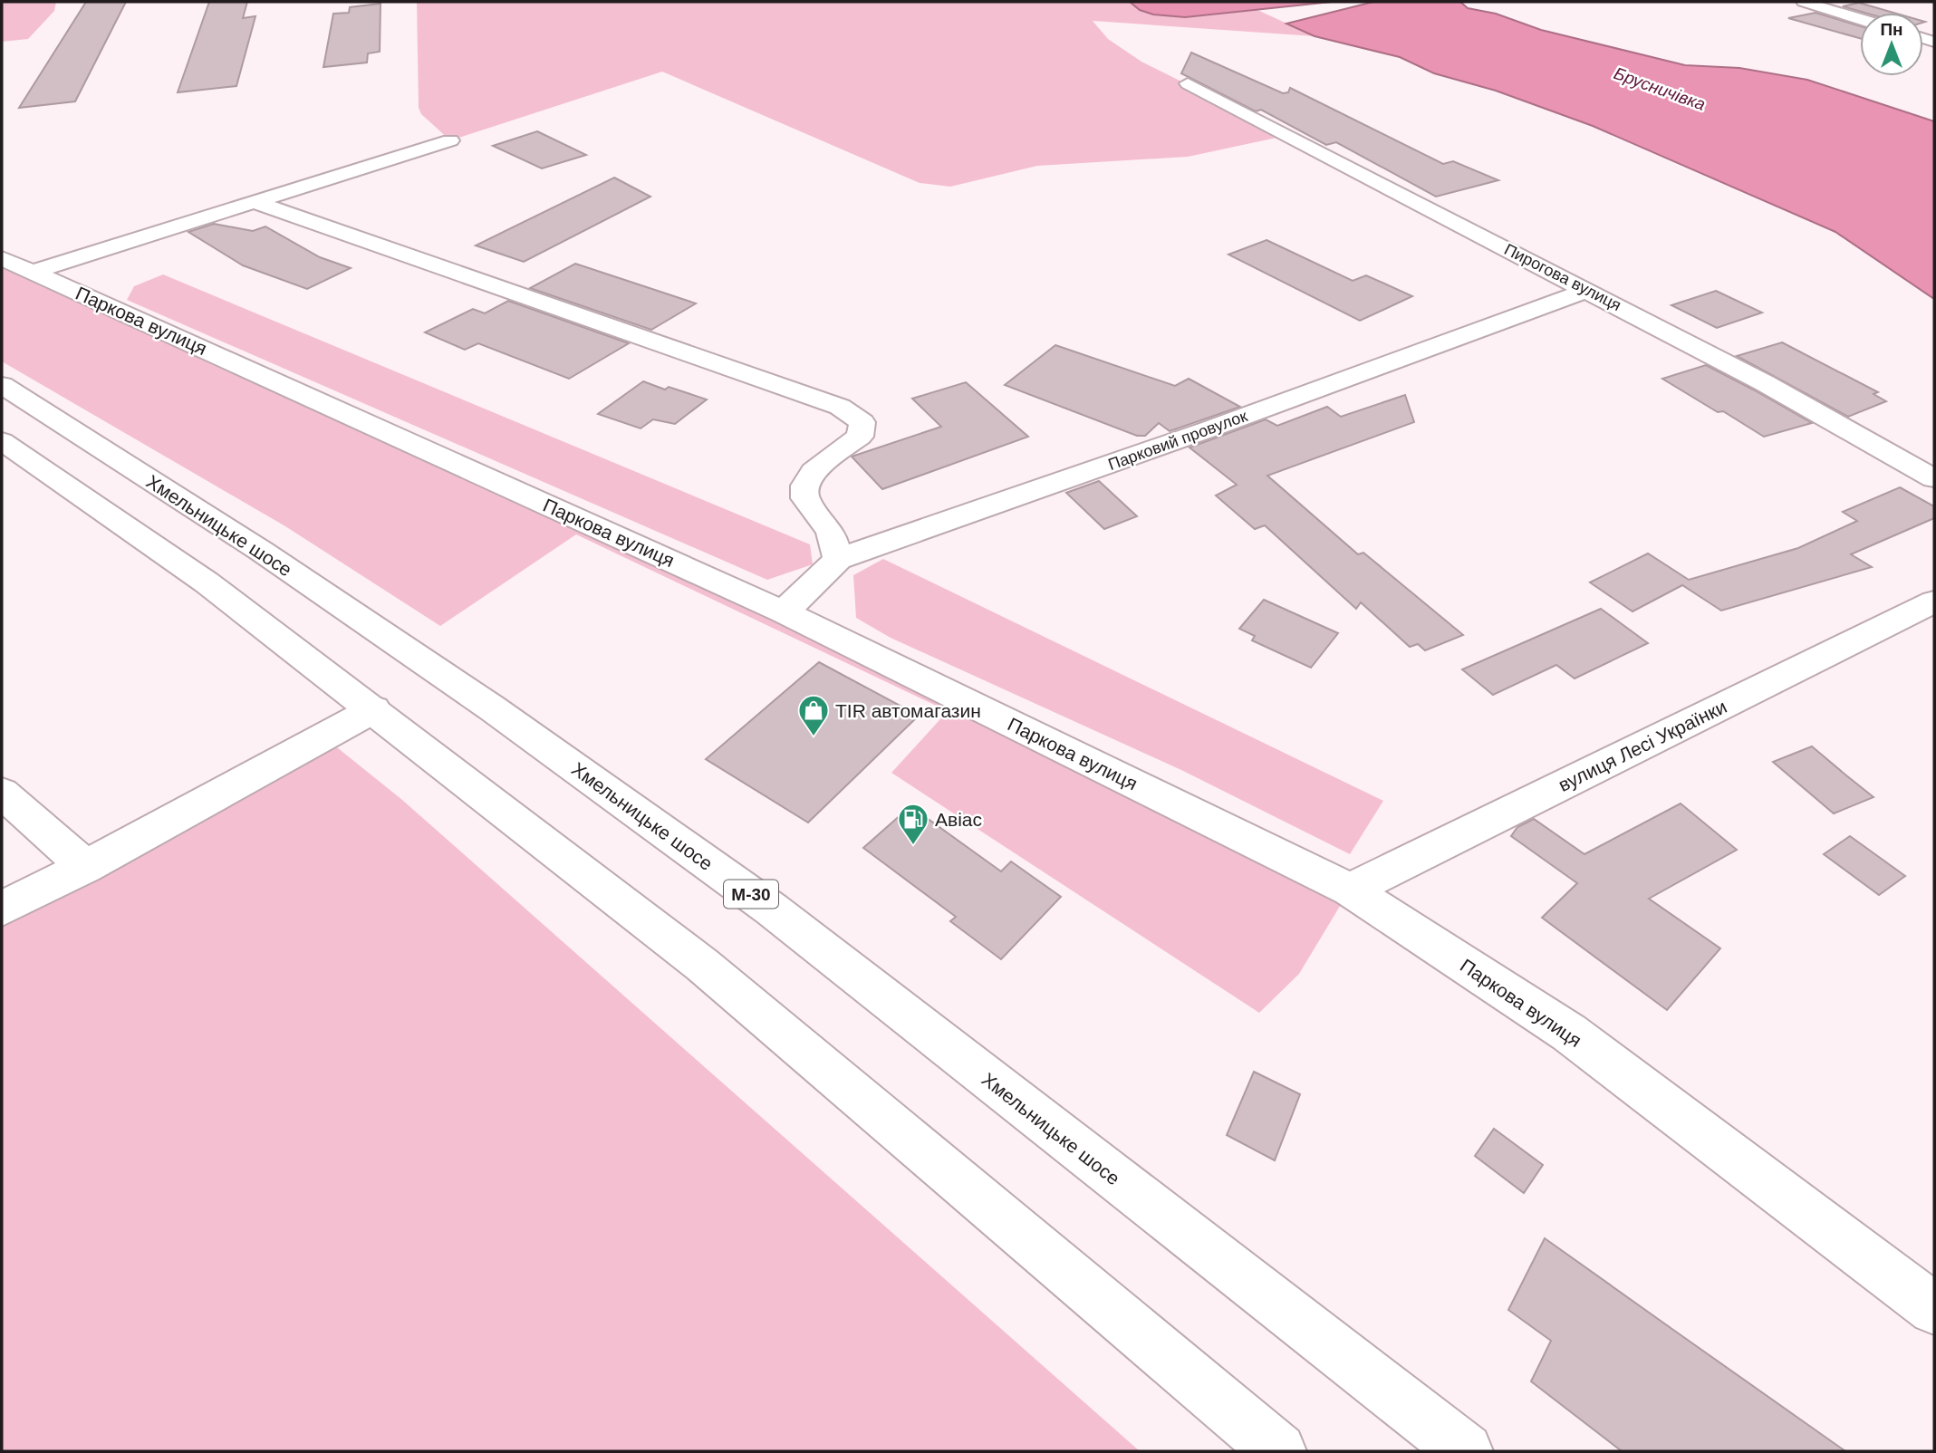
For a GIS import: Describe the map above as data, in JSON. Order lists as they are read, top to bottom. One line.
{"streets":{"main road":["Пирогова вулиця","Паркова вулиця","Парковий провулок","Хмельницьке шосе","вулиця Лесі Українки","М-30"]},"crossings":[["Пирогова вулиця","Парковий провулок"],["Паркова вулиця","Парковий провулок"],["Паркова вулиця","вулиця Лесі Українки"]],"water":["Брусничівка"],"places":{"shop":["TIR автомагазин"],"fuel station":["Авіас"]},"north":"top"}
